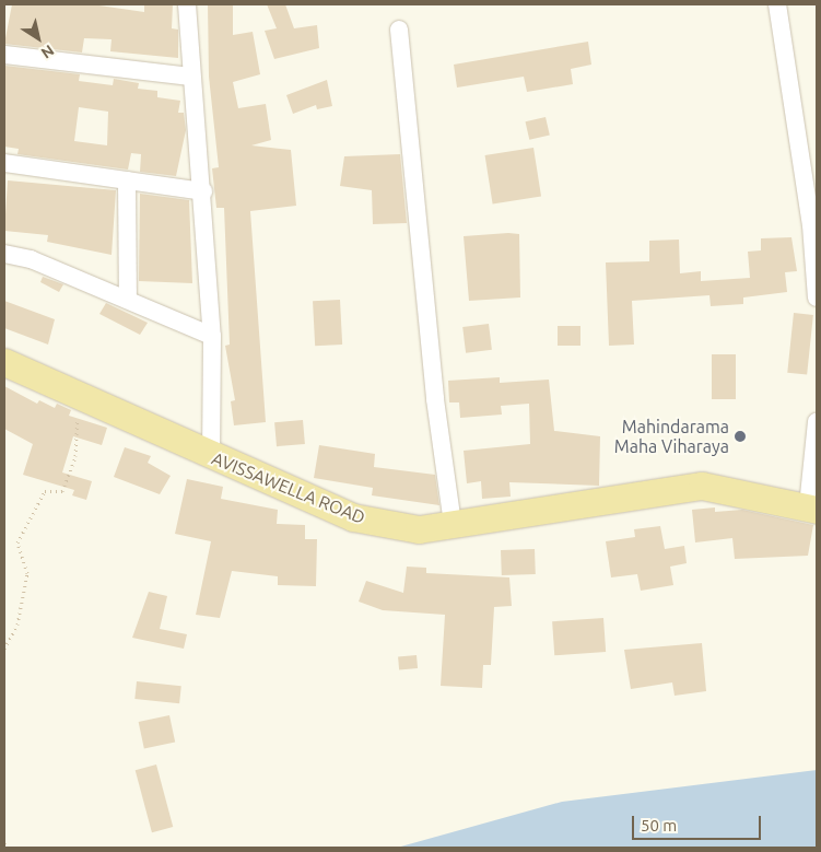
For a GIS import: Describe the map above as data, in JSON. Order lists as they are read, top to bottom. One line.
{"streets":{"main road":["AVISSAWELLA ROAD"]},"places":["Mahindarama Maha Viharaya"],"scale_bar":"50 m","north":"bottom right"}
